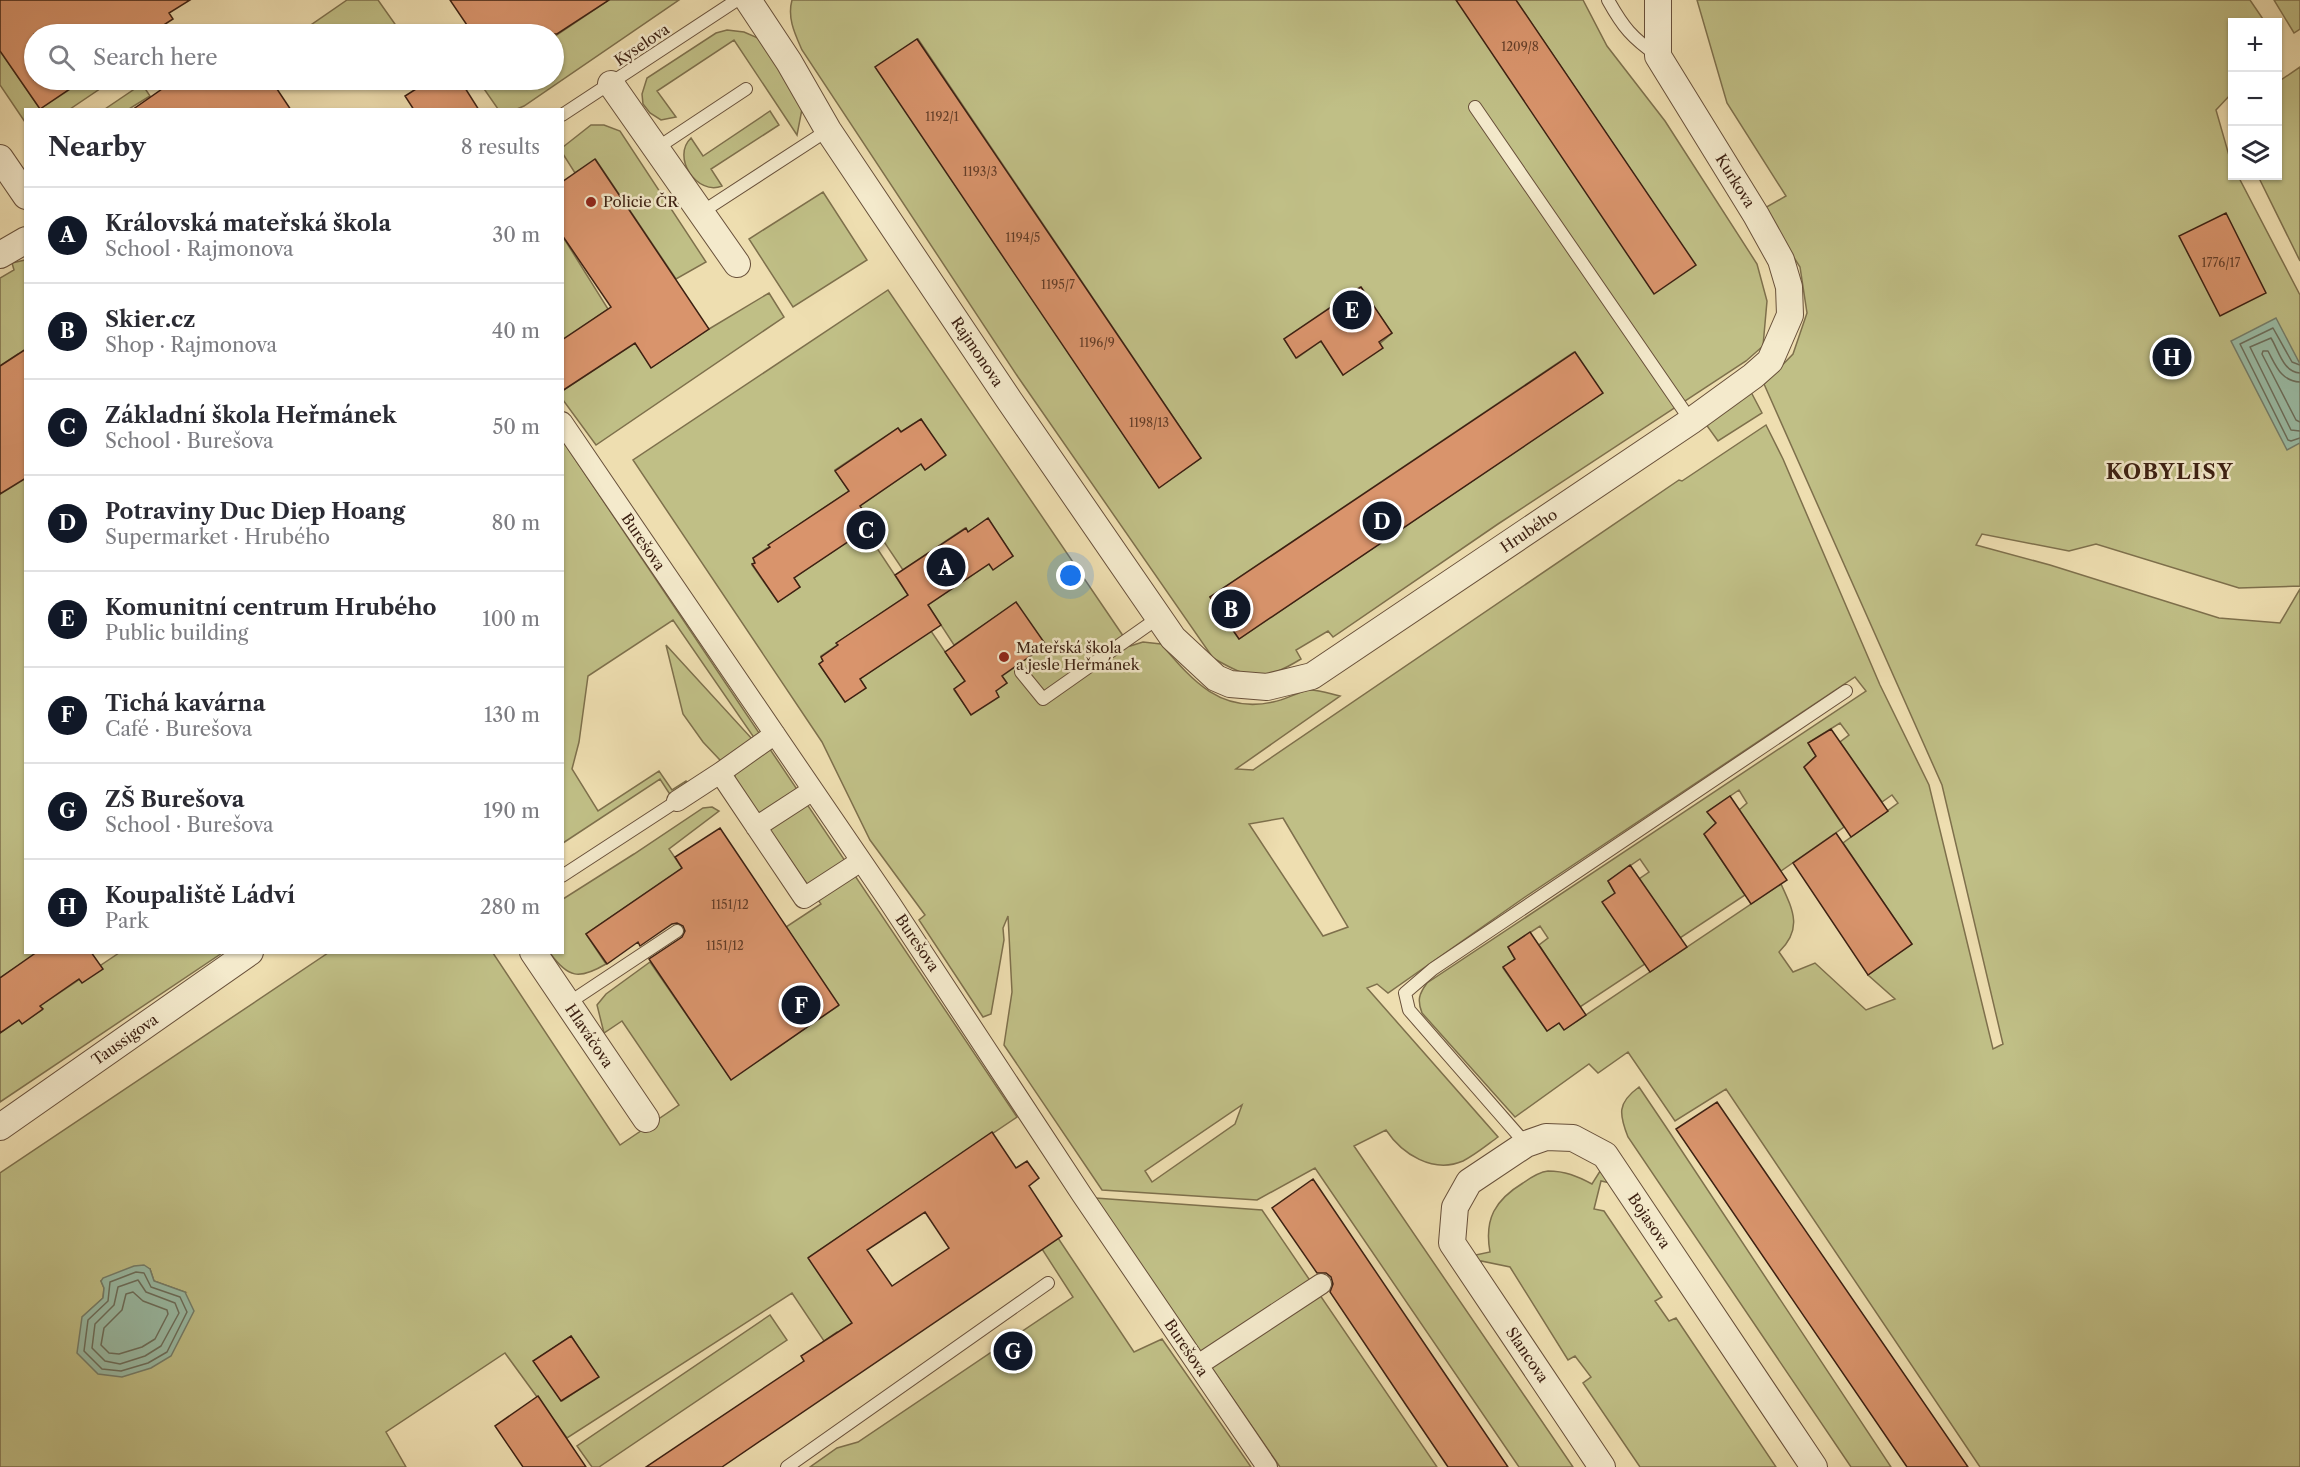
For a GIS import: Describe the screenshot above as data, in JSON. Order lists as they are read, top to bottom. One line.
{"streets":{"street":["Kurkova","Rajmonova","Hrubého","Burešova","Hlaváčova","Taussigova","Bojasova","Slancova"],"lane":["Kyselova"]},"crossings":[["Kurkova","Hrubého"],["Rajmonova","Hrubého"],["Bojasova","Slancova"]],"districts":["KOBYLISY"],"places":["Policie ČR","Mateřská škola a jesle Heřmánek"],"house_numbers":["1209/8","1192/1","1193/3","1194/5","1776/17","1195/7","1196/9","1198/13","1151/12","1151/12"],"page":{"map_buttons":["+","−"],"search":"Search here","heading":["Nearby","8 results"],"list":[{"mark":"A","name":"Královská mateřská škola","note":"School · Rajmonova","value":"30 m"},{"mark":"B","name":"Skier.cz","note":"Shop · Rajmonova","value":"40 m"},{"mark":"C","name":"Základní škola Heřmánek","note":"School · Burešova","value":"50 m"},{"mark":"D","name":"Potraviny Duc Diep Hoang","note":"Supermarket · Hrubého","value":"80 m"},{"mark":"E","name":"Komunitní centrum Hrubého","note":"Public building","value":"100 m"},{"mark":"F","name":"Tichá kavárna","note":"Café · Burešova","value":"130 m"},{"mark":"G","name":"ZŠ Burešova","note":"School · Burešova","value":"190 m"},{"mark":"H","name":"Koupaliště Ládví","note":"Park","value":"280 m"}],"pins":["E","H","D","C","A","B","F","G"]}}
